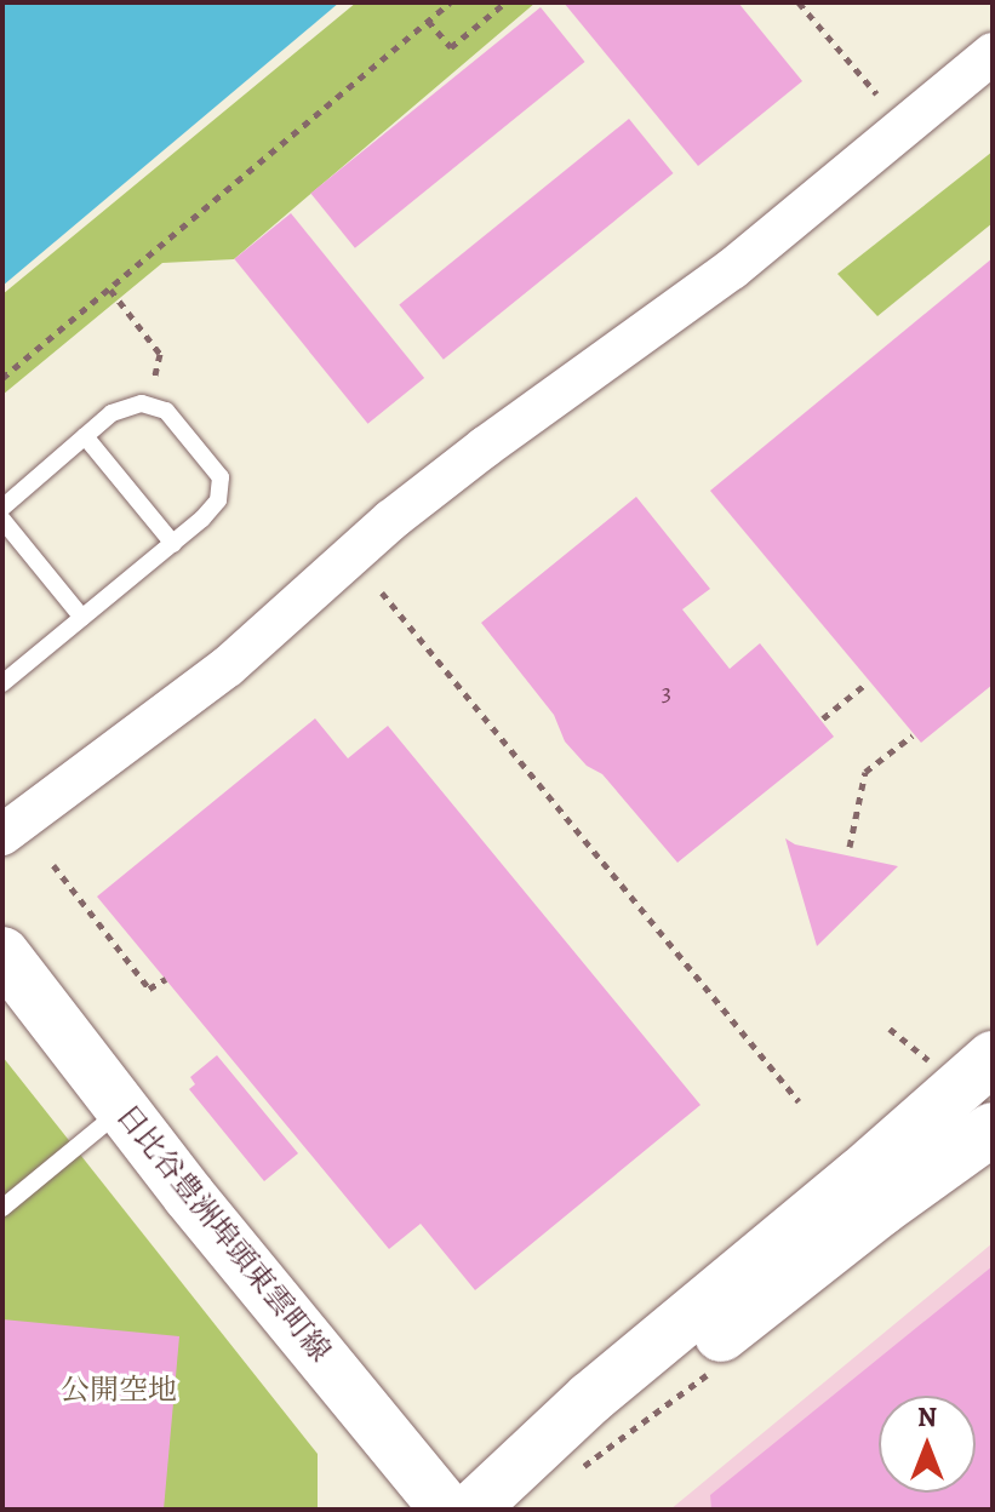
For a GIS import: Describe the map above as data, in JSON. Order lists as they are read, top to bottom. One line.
{"streets":{"main road":["日比谷豊洲埠頭東雲町線"]},"parks":["公開空地"],"house_numbers":["3"],"north":"top"}
